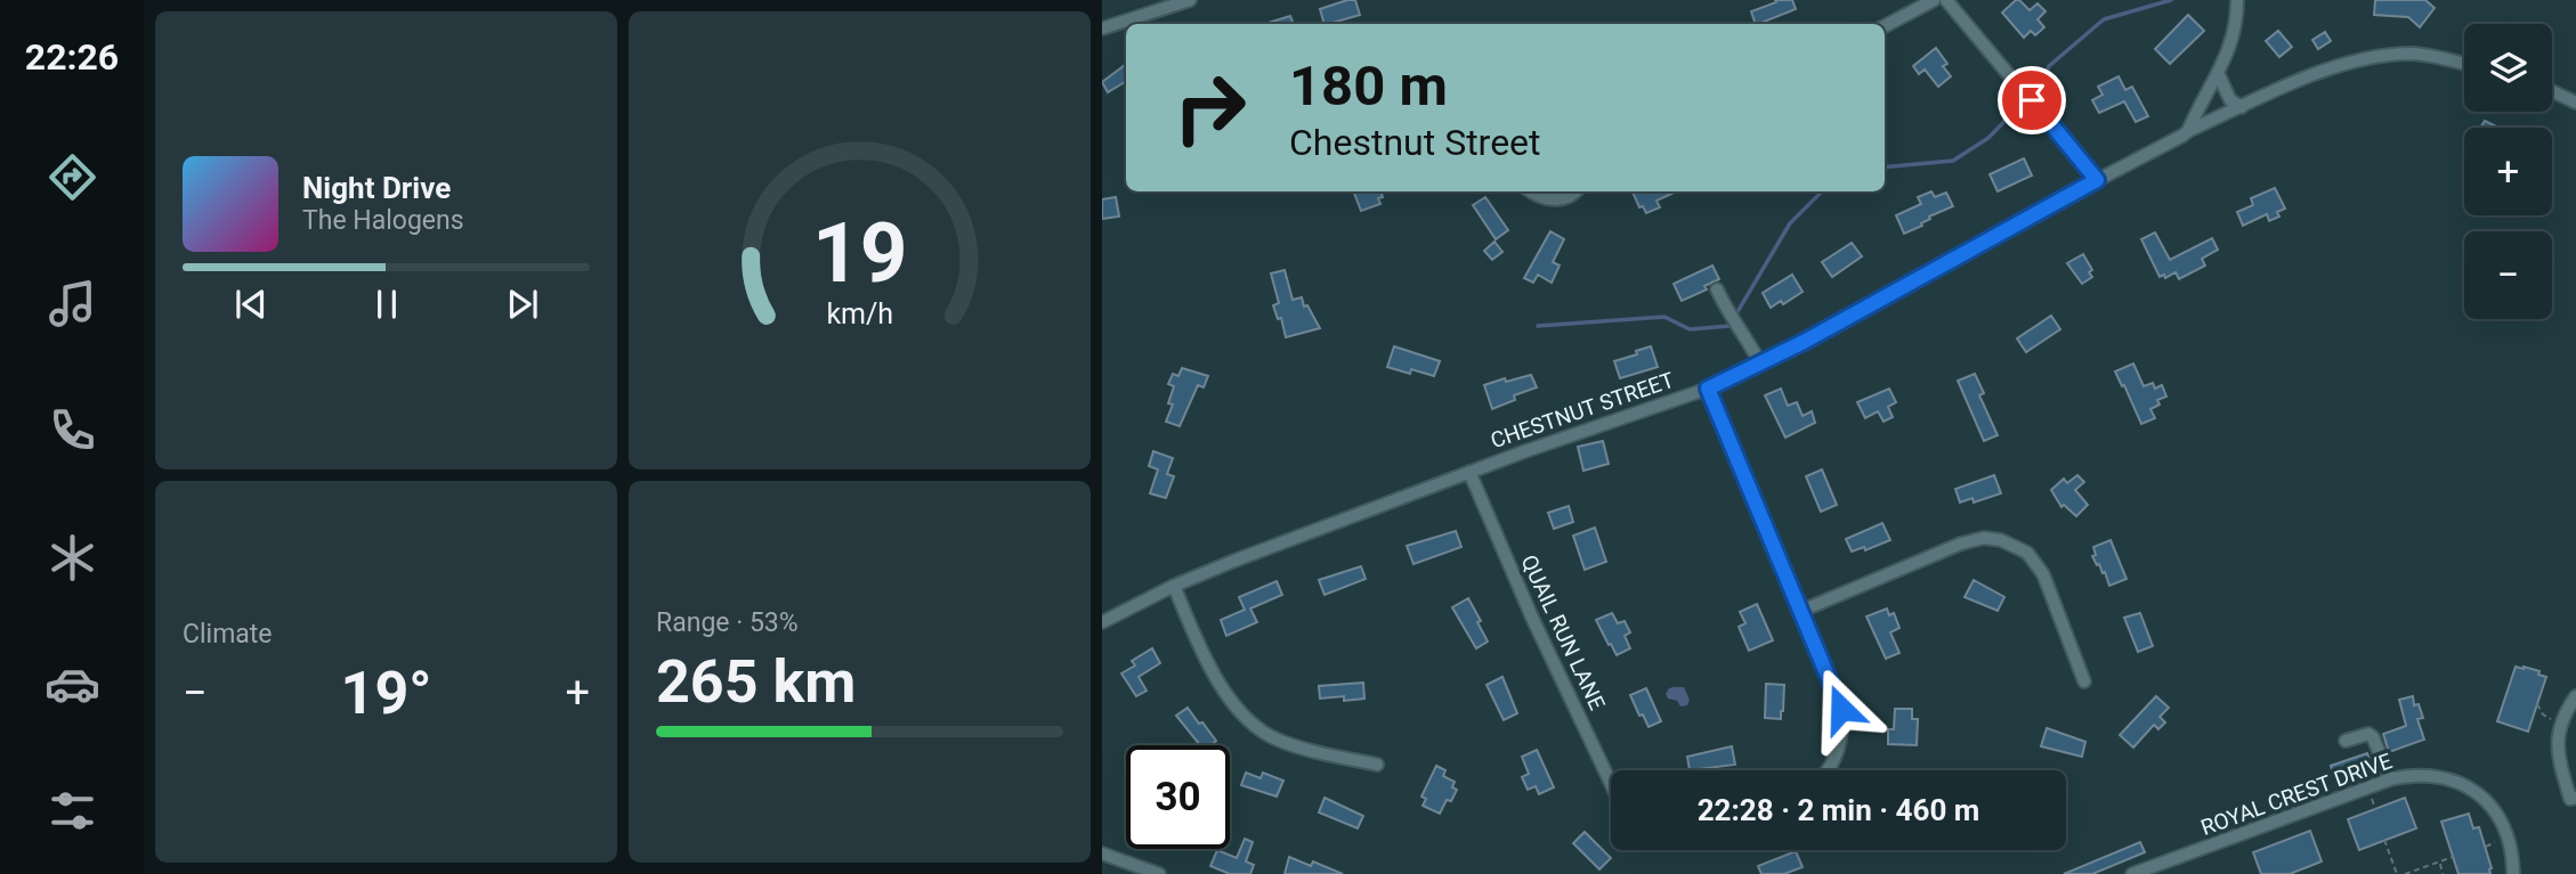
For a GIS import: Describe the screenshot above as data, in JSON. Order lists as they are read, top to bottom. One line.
{"streets":{"street":["CHESTNUT STREET","QUAIL RUN LANE","ROYAL CREST DRIVE"]},"crossings":[["CHESTNUT STREET","QUAIL RUN LANE"]],"page":{"tabs":"22:26","map_buttons":["+","−"],"turn":["180 m","Chestnut Street"],"song":["Night Drive","The Halogens"],"tile":["Climate",["Range · 53%","265 km"]],"heat":["−","19°","+"],"limit":"30","trip":"22:28 · 2 min · 460 m","gauge":["19","km/h"]}}
